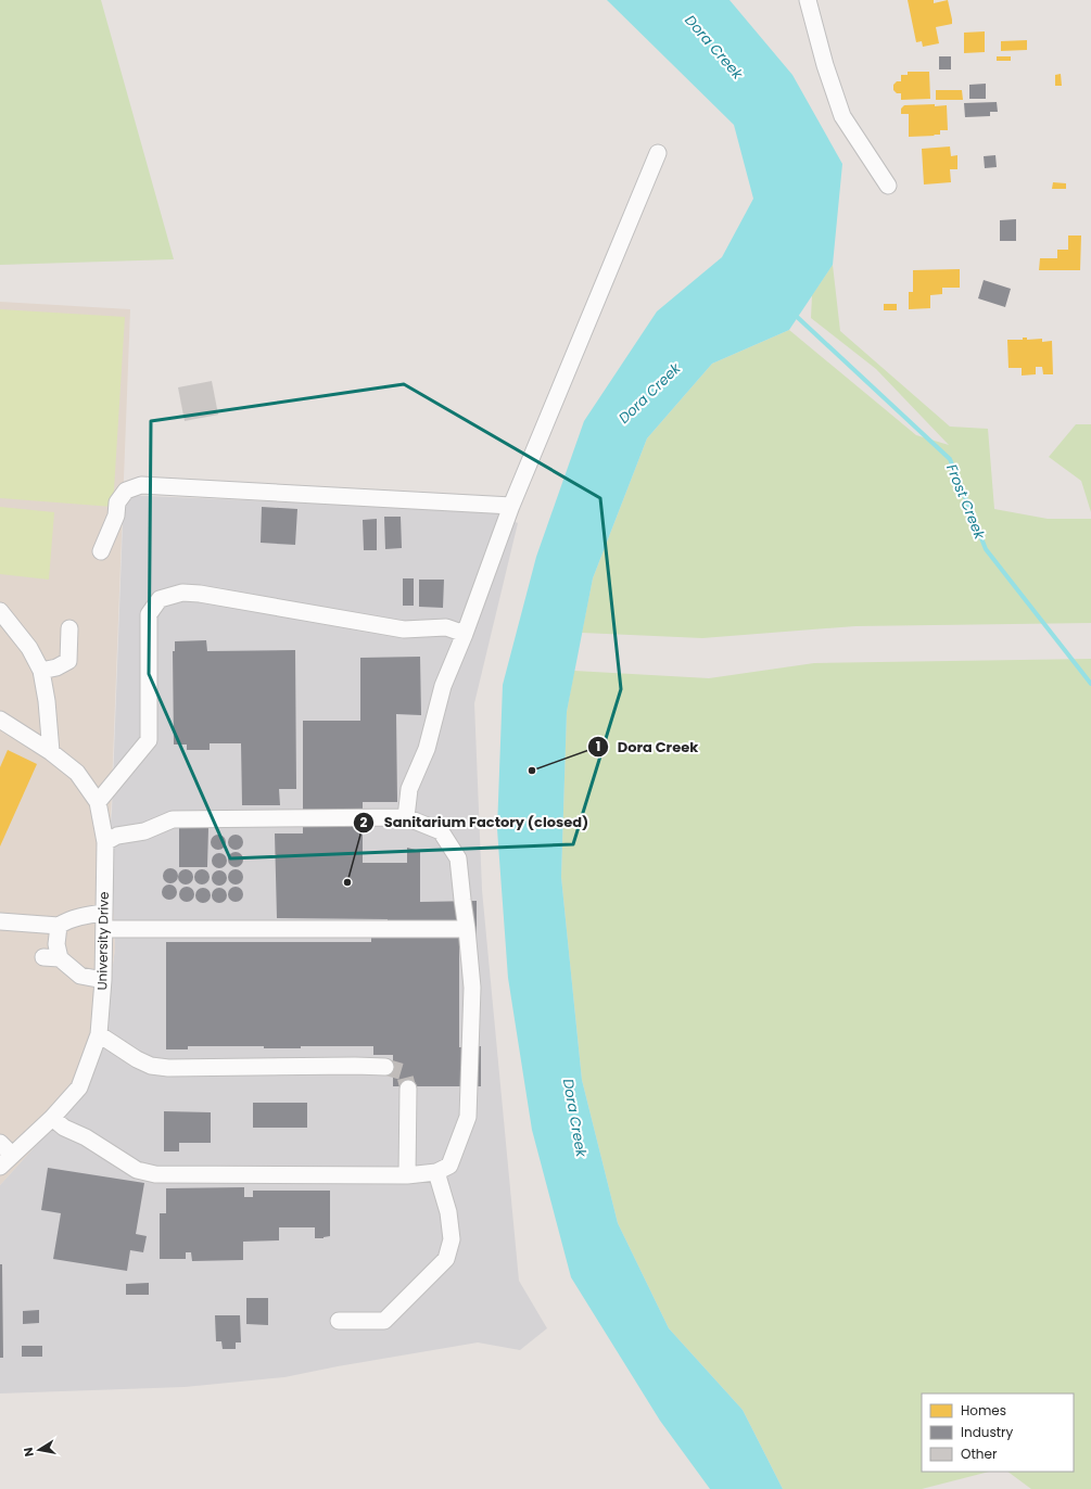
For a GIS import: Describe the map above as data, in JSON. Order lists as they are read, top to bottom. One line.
{"streets":{"lane":["University Drive"]},"water":["Dora Creek","Frost Creek"],"places":["Dora Creek","Sanitarium Factory (closed)"],"legend":["Homes","Industry","Other"],"north":"left"}
